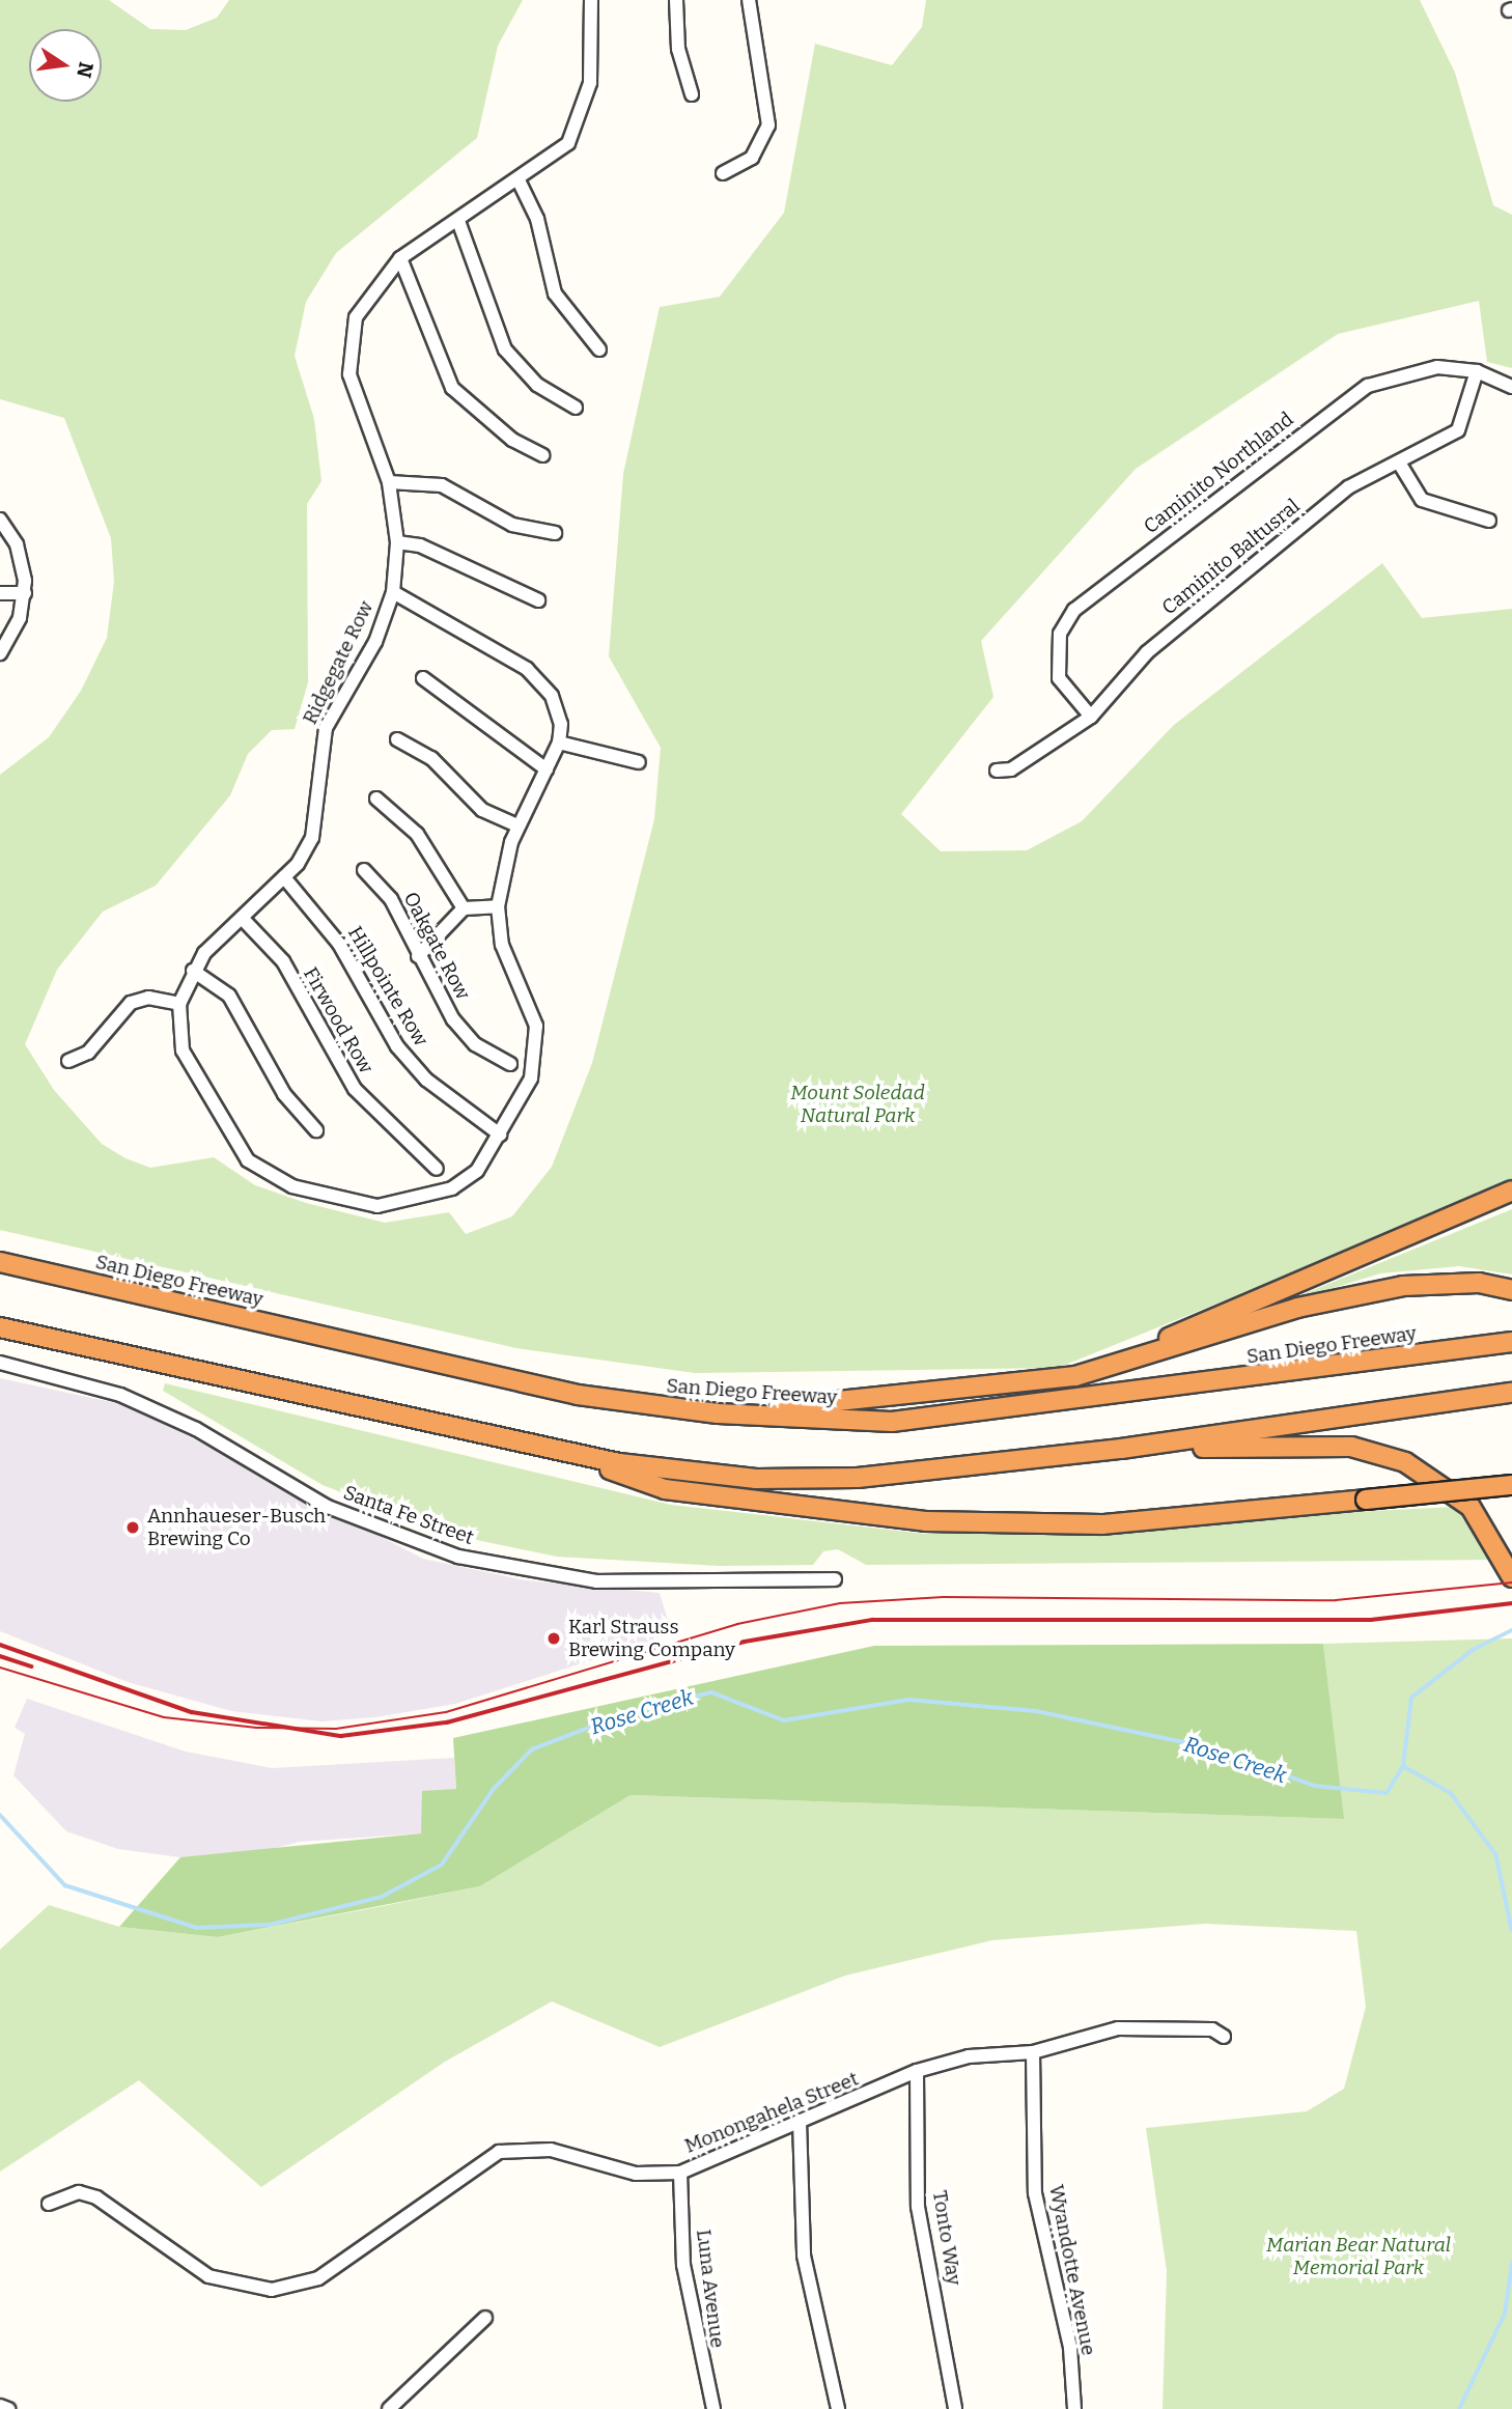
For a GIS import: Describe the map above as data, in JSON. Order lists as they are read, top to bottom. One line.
{"streets":{"highway":["San Diego Freeway"],"street":["Caminito Northland","Caminito Baltusral","Ridgegate Row","Oakgate Row","Hillpointe Row","Firwood Row","Santa Fe Street","Monongahela Street","Tonto Way","Wyandotte Avenue","Luna Avenue"]},"crossings":[["Caminito Northland","Caminito Baltusral"],["Ridgegate Row","Hillpointe Row"],["Ridgegate Row","Firwood Row"],["Monongahela Street","Tonto Way"],["Monongahela Street","Wyandotte Avenue"],["Monongahela Street","Luna Avenue"]],"water":["Rose Creek"],"parks":["Mount Soledad Natural Park","Marian Bear Natural Memorial Park"],"places":["Annhaueser-Busch Brewing Co","Karl Strauss Brewing Company"],"north":"right"}
